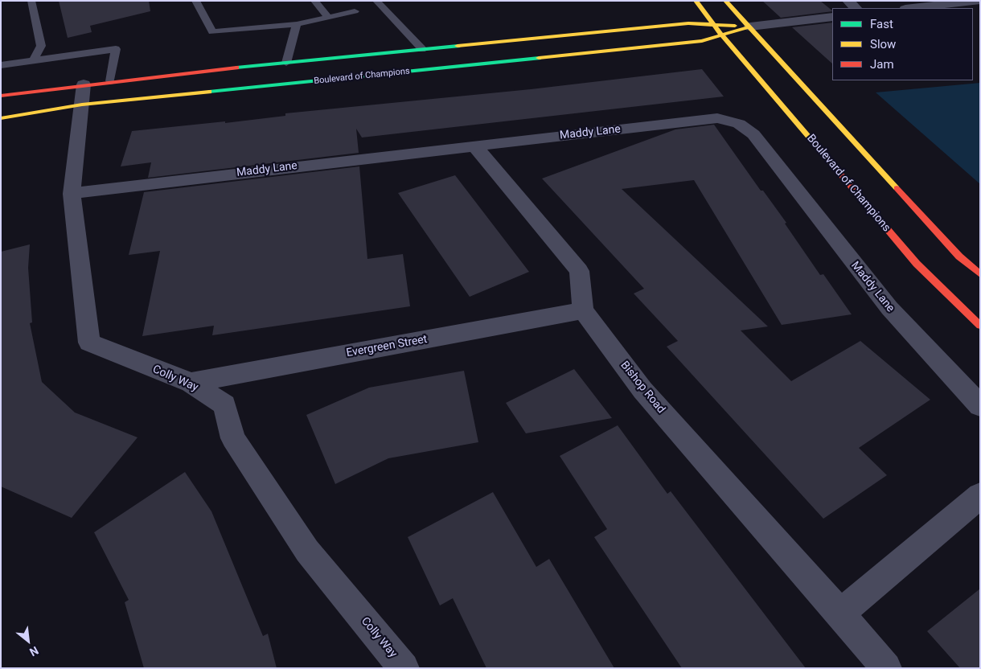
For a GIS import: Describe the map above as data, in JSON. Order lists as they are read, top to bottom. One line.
{"streets":{"street":["Boulevard of Champions","Maddy Lane","Evergreen Street","Colly Way","Bishop Road"]},"crossings":[["Boulevard of Champions","Colly Way"],["Maddy Lane","Colly Way"],["Evergreen Street","Colly Way"],["Evergreen Street","Bishop Road"]],"legend":["Fast","Slow","Jam"],"north":"bottom right"}
